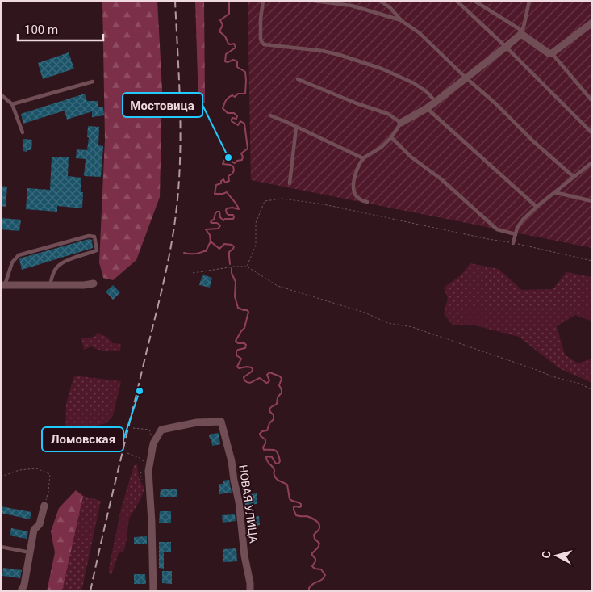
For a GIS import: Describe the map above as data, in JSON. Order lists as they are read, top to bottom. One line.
{"streets":{"street":["НОВАЯ УЛИЦА"]},"places":["Мостовица","Ломовская"],"scale_bar":"100 m","north":"left"}
